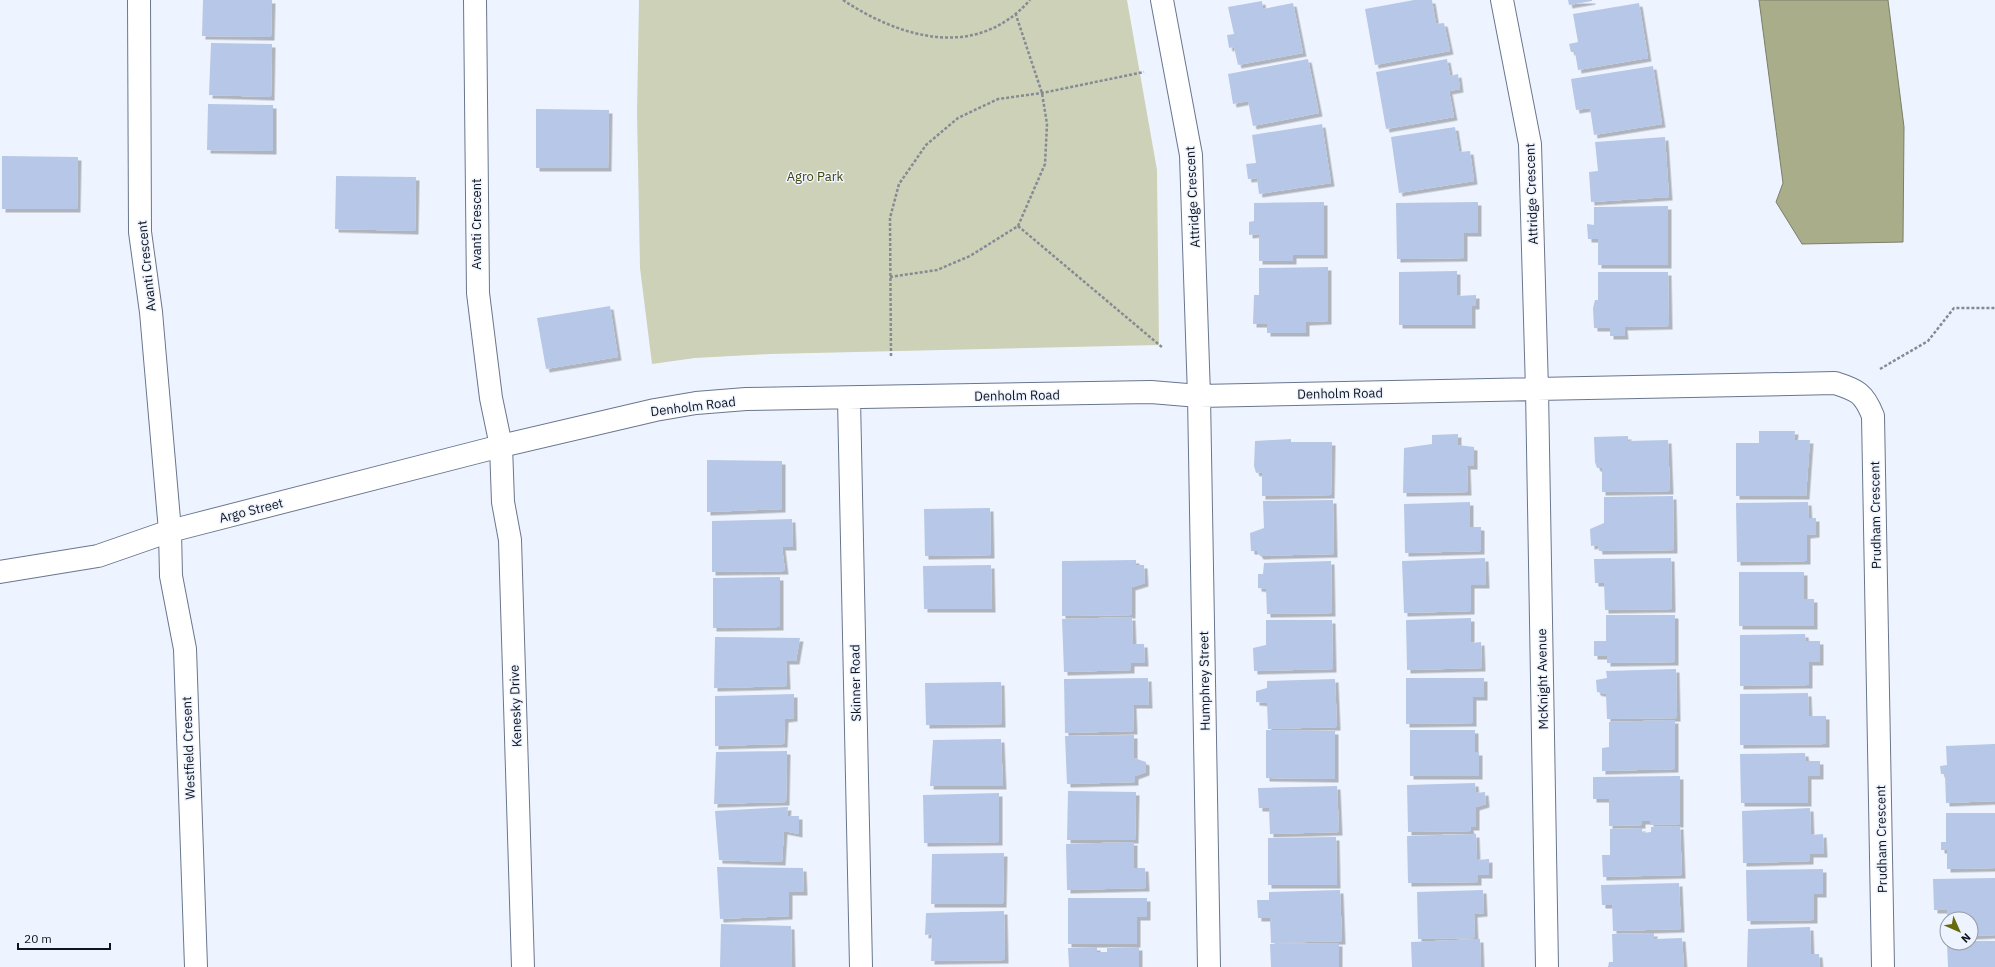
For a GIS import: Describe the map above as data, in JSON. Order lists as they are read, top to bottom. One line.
{"streets":{"street":["Attridge Crescent","Avanti Crescent","Denholm Road","Argo Street","Prudham Crescent","McKnight Avenue","Humphrey Street","Skinner Road","Kenesky Drive","Westfield Cresent"]},"crossings":[["Attridge Crescent","Denholm Road"],["Attridge Crescent","Prudham Crescent"],["Attridge Crescent","McKnight Avenue"],["Attridge Crescent","Humphrey Street"],["Avanti Crescent","Denholm Road"],["Avanti Crescent","Argo Street"],["Avanti Crescent","Kenesky Drive"],["Avanti Crescent","Westfield Cresent"],["Denholm Road","Argo Street"],["Denholm Road","Prudham Crescent"],["Denholm Road","McKnight Avenue"],["Denholm Road","Humphrey Street"],["Denholm Road","Skinner Road"],["Denholm Road","Kenesky Drive"],["Argo Street","Kenesky Drive"],["Argo Street","Westfield Cresent"],["Prudham Crescent","McKnight Avenue"]],"parks":["Agro Park"],"scale_bar":"20 m","north":"bottom right"}
